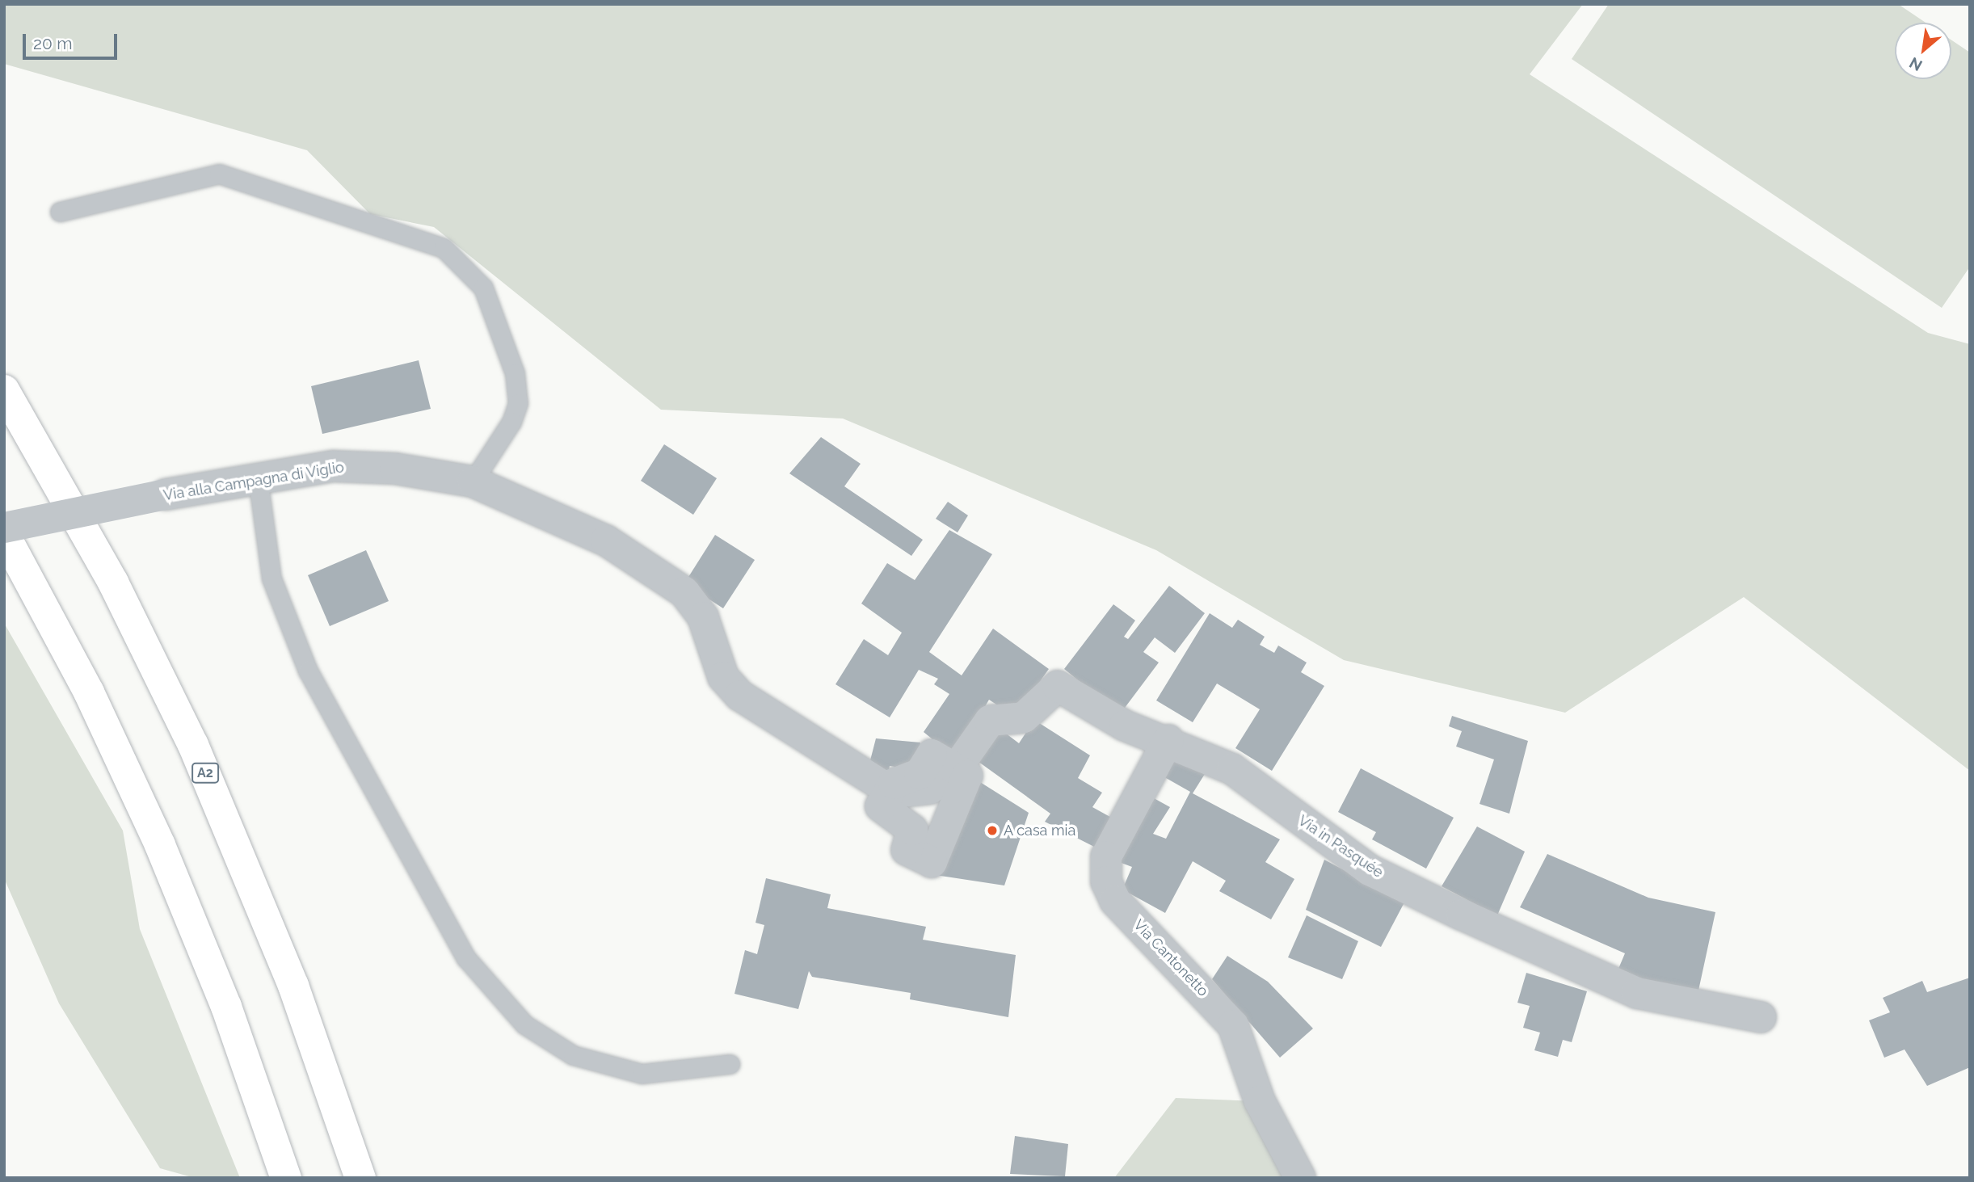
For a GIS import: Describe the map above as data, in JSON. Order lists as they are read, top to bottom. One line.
{"streets":{"highway":["A2"],"street":["Via alla Campagna di Viglio","Via in Pasquée","Via Cantonetto"]},"crossings":[["Via in Pasquée","Via Cantonetto"]],"places":["A casa mia"],"scale_bar":"20 m","north":"bottom left"}
